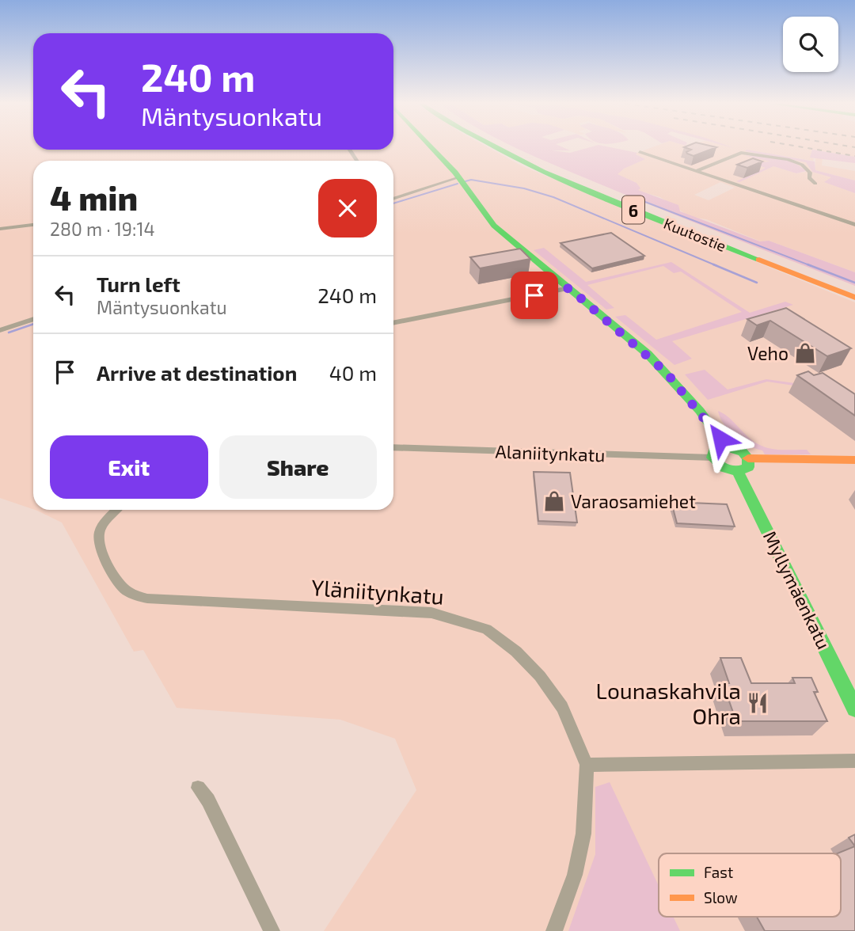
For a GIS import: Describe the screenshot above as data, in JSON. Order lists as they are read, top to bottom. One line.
{"streets":{"main road":["6","Kuutostie","Myllymäenkatu"],"street":["Alaniitynkatu","Yläniitynkatu"]},"crossings":[["Alaniitynkatu","Myllymäenkatu"]],"places":{"shop":["Veho","Varaosamiehet"],"restaurant":["Lounaskahvila Ohra"]},"legend":["Fast","Slow"],"page":{"turn":["240 m","Mäntysuonkatu"],"heading":["4 min","280 m · 19:14"],"list":[{"name":"Turn left","note":"Mäntysuonkatu","value":"240 m"},{"name":"Arrive at destination","value":"40 m"}],"buttons":["Exit","Share"]}}
